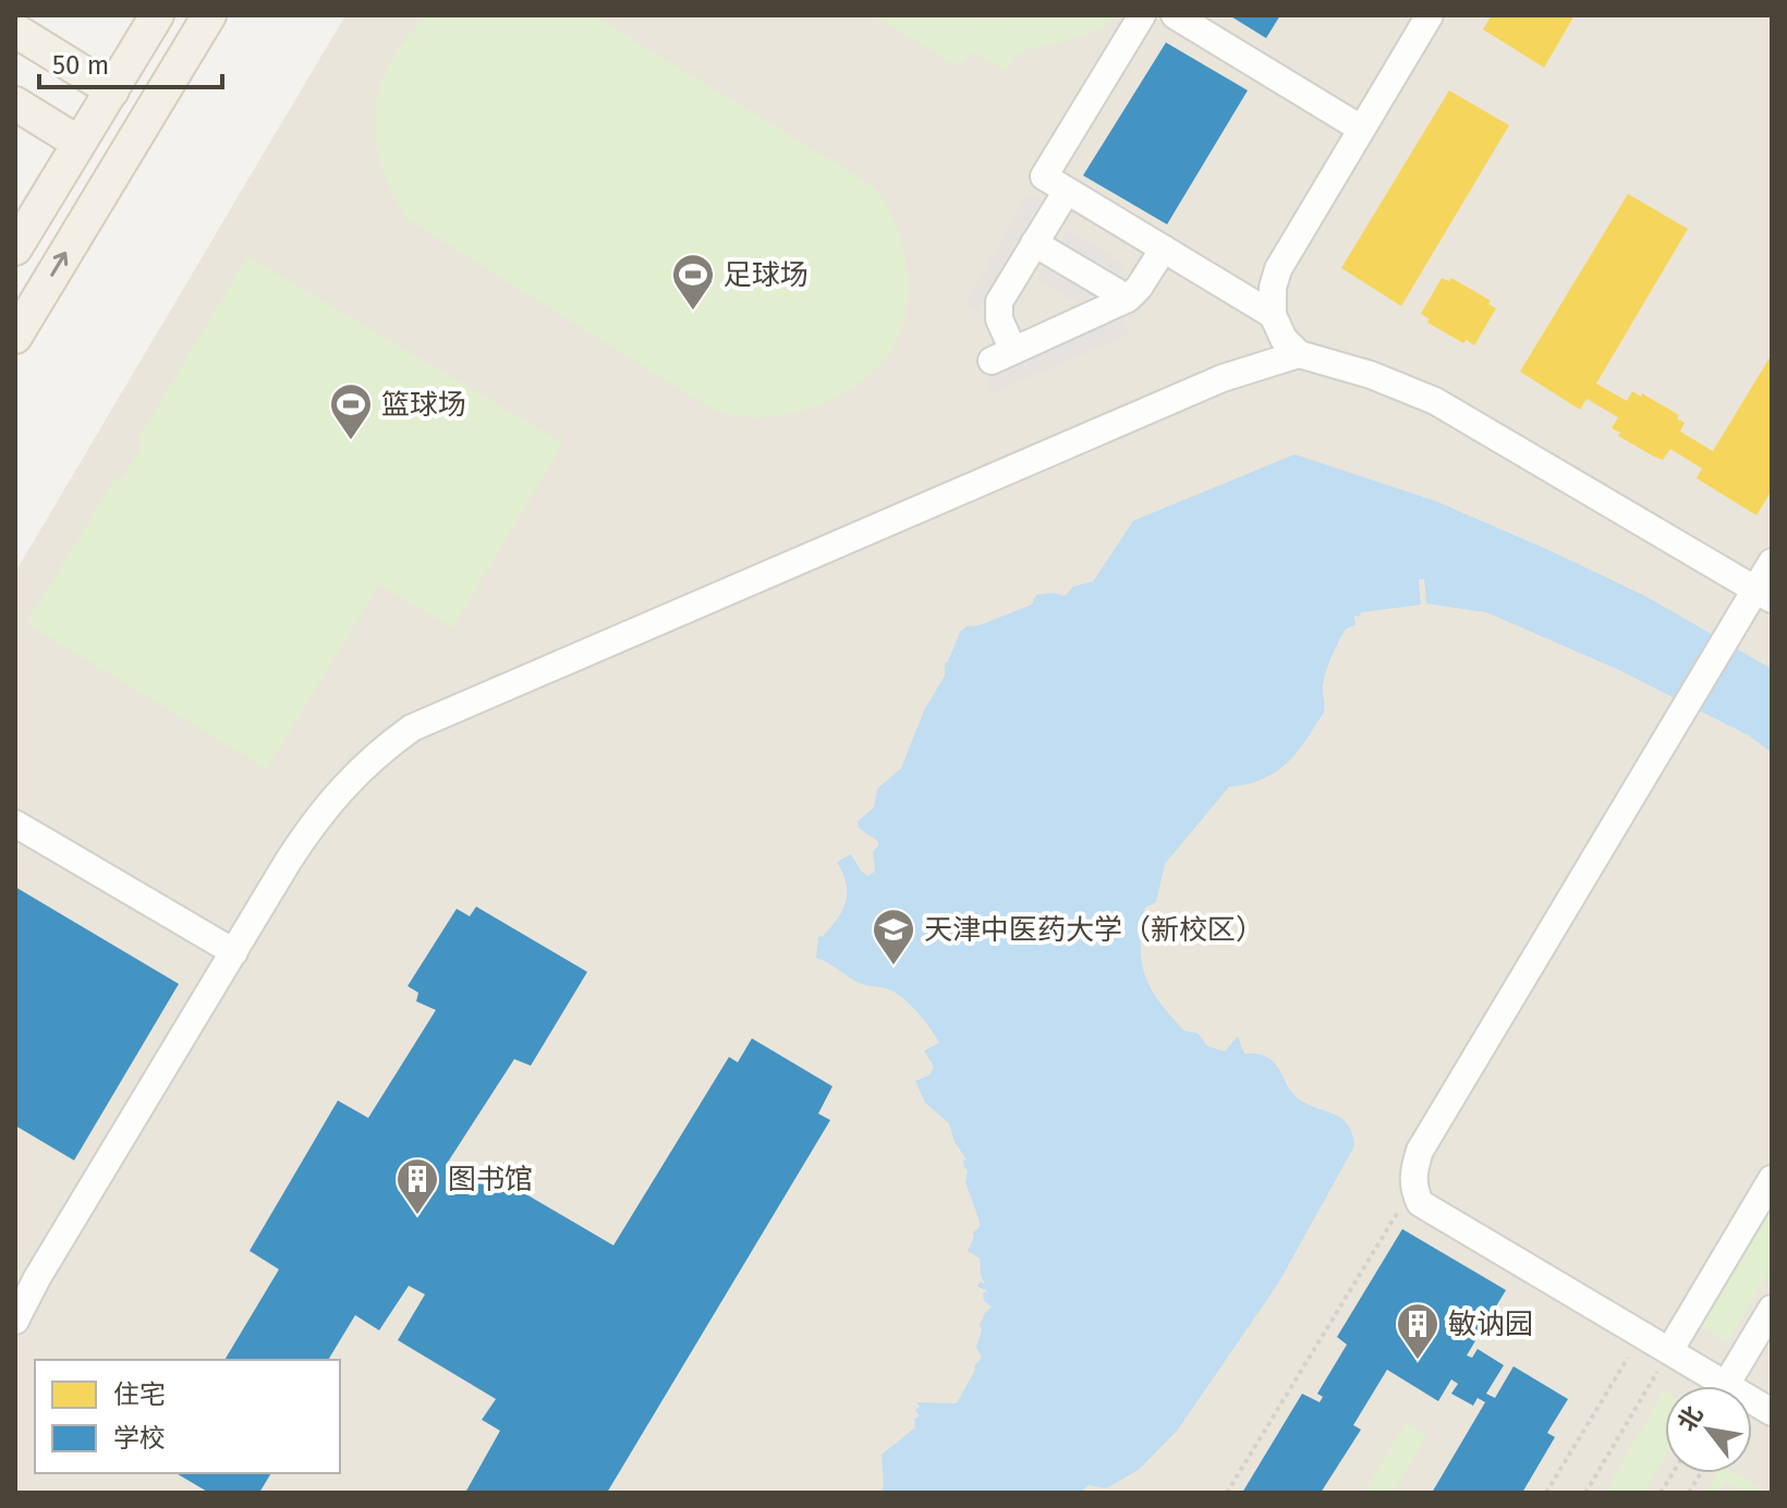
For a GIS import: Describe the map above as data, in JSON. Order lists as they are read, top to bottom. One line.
{"places":{"sports":["足球场","篮球场"],"school or university":["天津中医药大学（新校区）"],"building":["图书馆","敏讷园"]},"legend":["住宅","学校"],"scale_bar":"50 m","north":"top left"}
